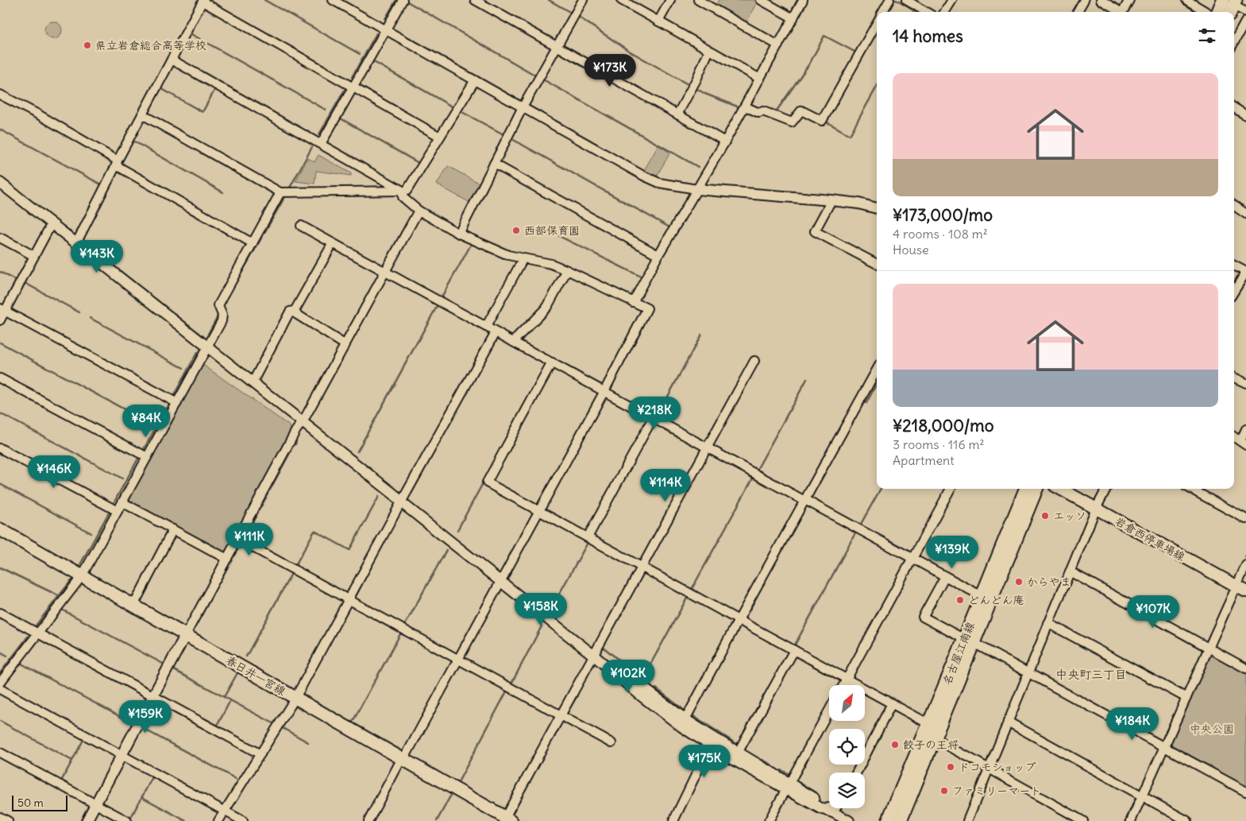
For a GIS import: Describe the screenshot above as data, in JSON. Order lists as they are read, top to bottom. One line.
{"streets":{"main road":["岩倉西停車場線","名古屋江南線","春日井一宮線"]},"districts":["中央町三丁目"],"parks":["中央公園"],"places":["県立岩倉総合高等学校","西部保育園","エッソ","からやま","どんどん庵","餃子の王将","ドコモショップ","ファミリーマート"],"scale_bar":"50 m","north":"top right","page":{"heading":"14 homes","price":["¥173K","¥143K","¥218K","¥84K","¥146K","¥114K","¥111K","¥139K","¥158K","¥107K","¥102K","¥159K","¥184K","¥175K"],"list":[{"name":"¥173,000/mo","note":"4 rooms · 108 m² · House"},{"name":"¥218,000/mo","note":"3 rooms · 116 m² · Apartment"}],"scale":"50 m"}}
